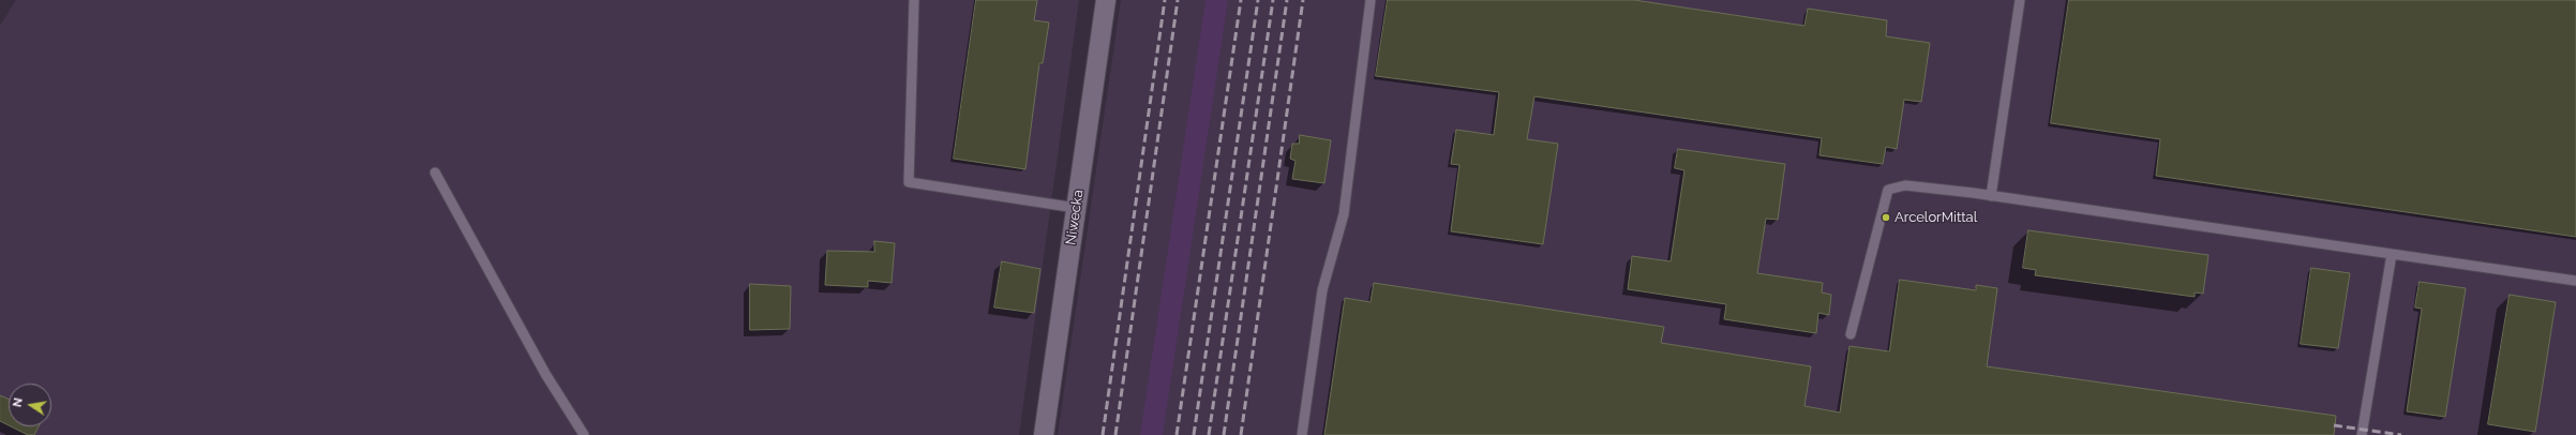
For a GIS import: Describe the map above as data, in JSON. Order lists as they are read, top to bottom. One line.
{"streets":{"street":["Niwecka"]},"places":["ArcelorMittal"],"north":"left"}
